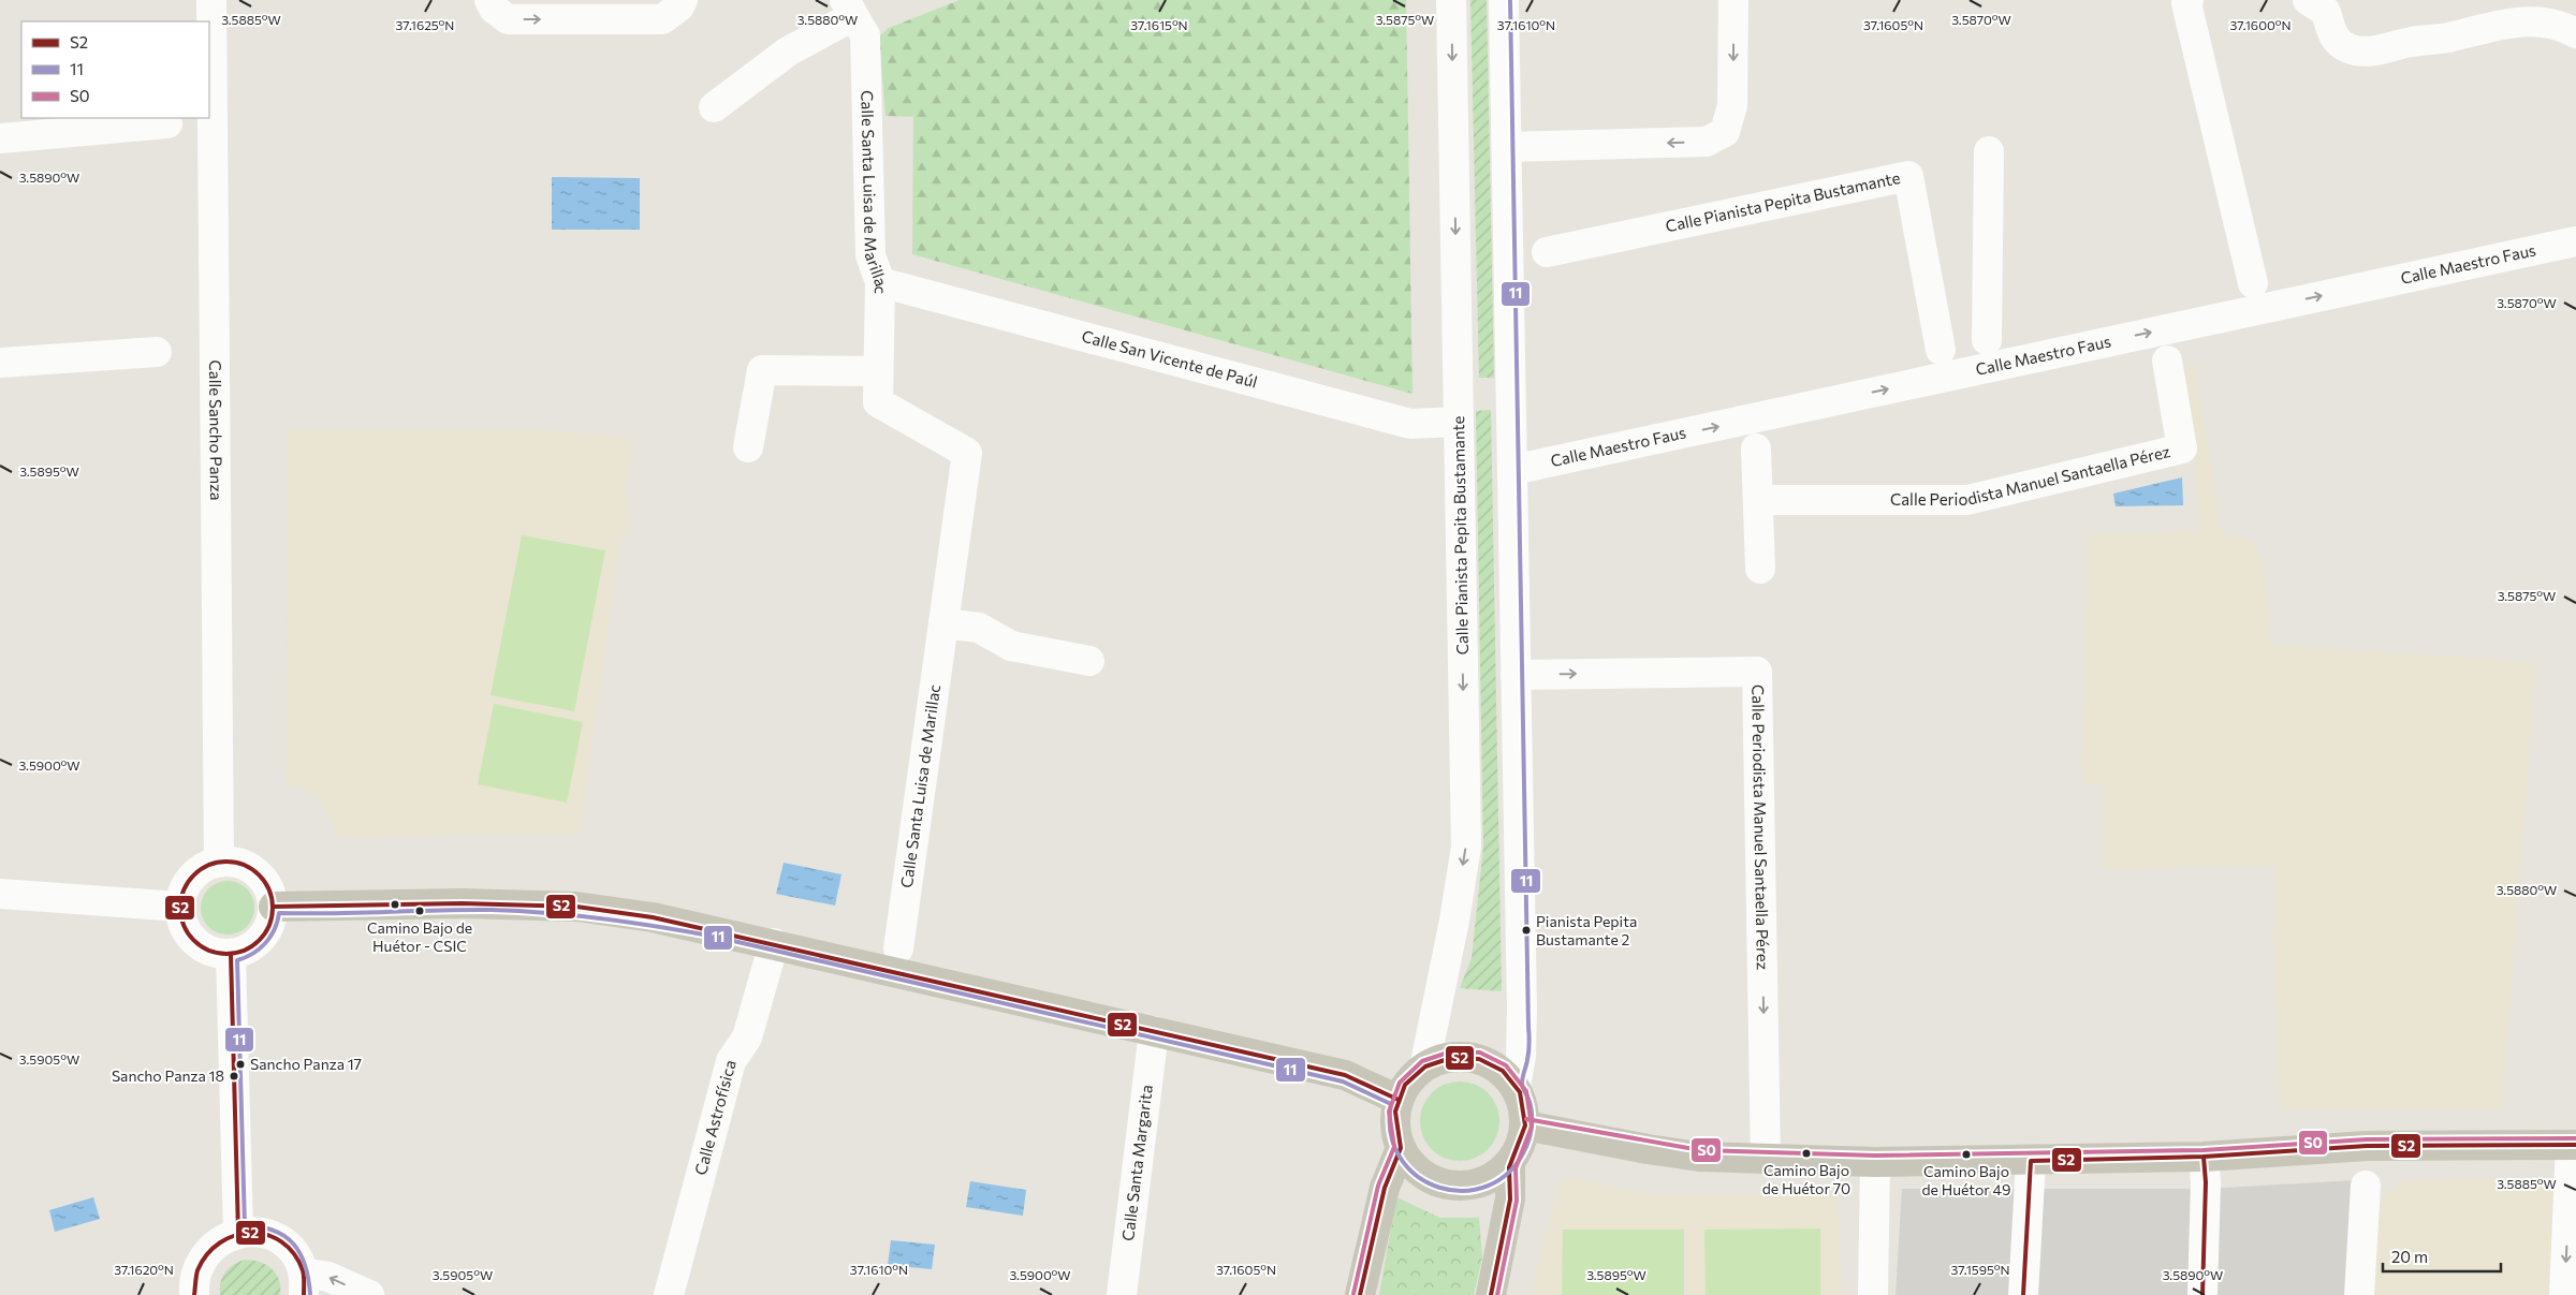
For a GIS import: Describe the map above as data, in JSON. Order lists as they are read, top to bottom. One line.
{"streets":{"street":["Calle Santa Luisa de Marillac","Calle Pianista Pepita Bustamante","Calle Maestro Faus","Calle San Vicente de Paúl","Calle Sancho Panza","Calle Periodista Manuel Santaella Pérez","Calle Astrofísica","Calle Santa Margarita"]},"crossings":[["Calle Santa Luisa de Marillac","Calle San Vicente de Paúl"],["Calle Pianista Pepita Bustamante","Calle San Vicente de Paúl"]],"one_way":["Calle Maestro Faus"],"places":["Camino Bajo de Huétor - CSIC","Pianista Pepita Bustamante 2","Sancho Panza 17","Sancho Panza 18","Camino Bajo de Huétor 70","Camino Bajo de Huétor 49"],"lines":["transit line 11","transit line S2","transit line S0"],"legend":["S2","11","S0"],"scale_bar":"20 m","coordinates":["3.5870°W","3.5880°W","3.5875°W","3.5885°W","37.1625°N","37.1615°N","37.1610°N","37.1605°N","37.1600°N","3.5890°W","3.5895°W","3.5900°W","3.5905°W","37.1620°N","37.1595°N"]}
